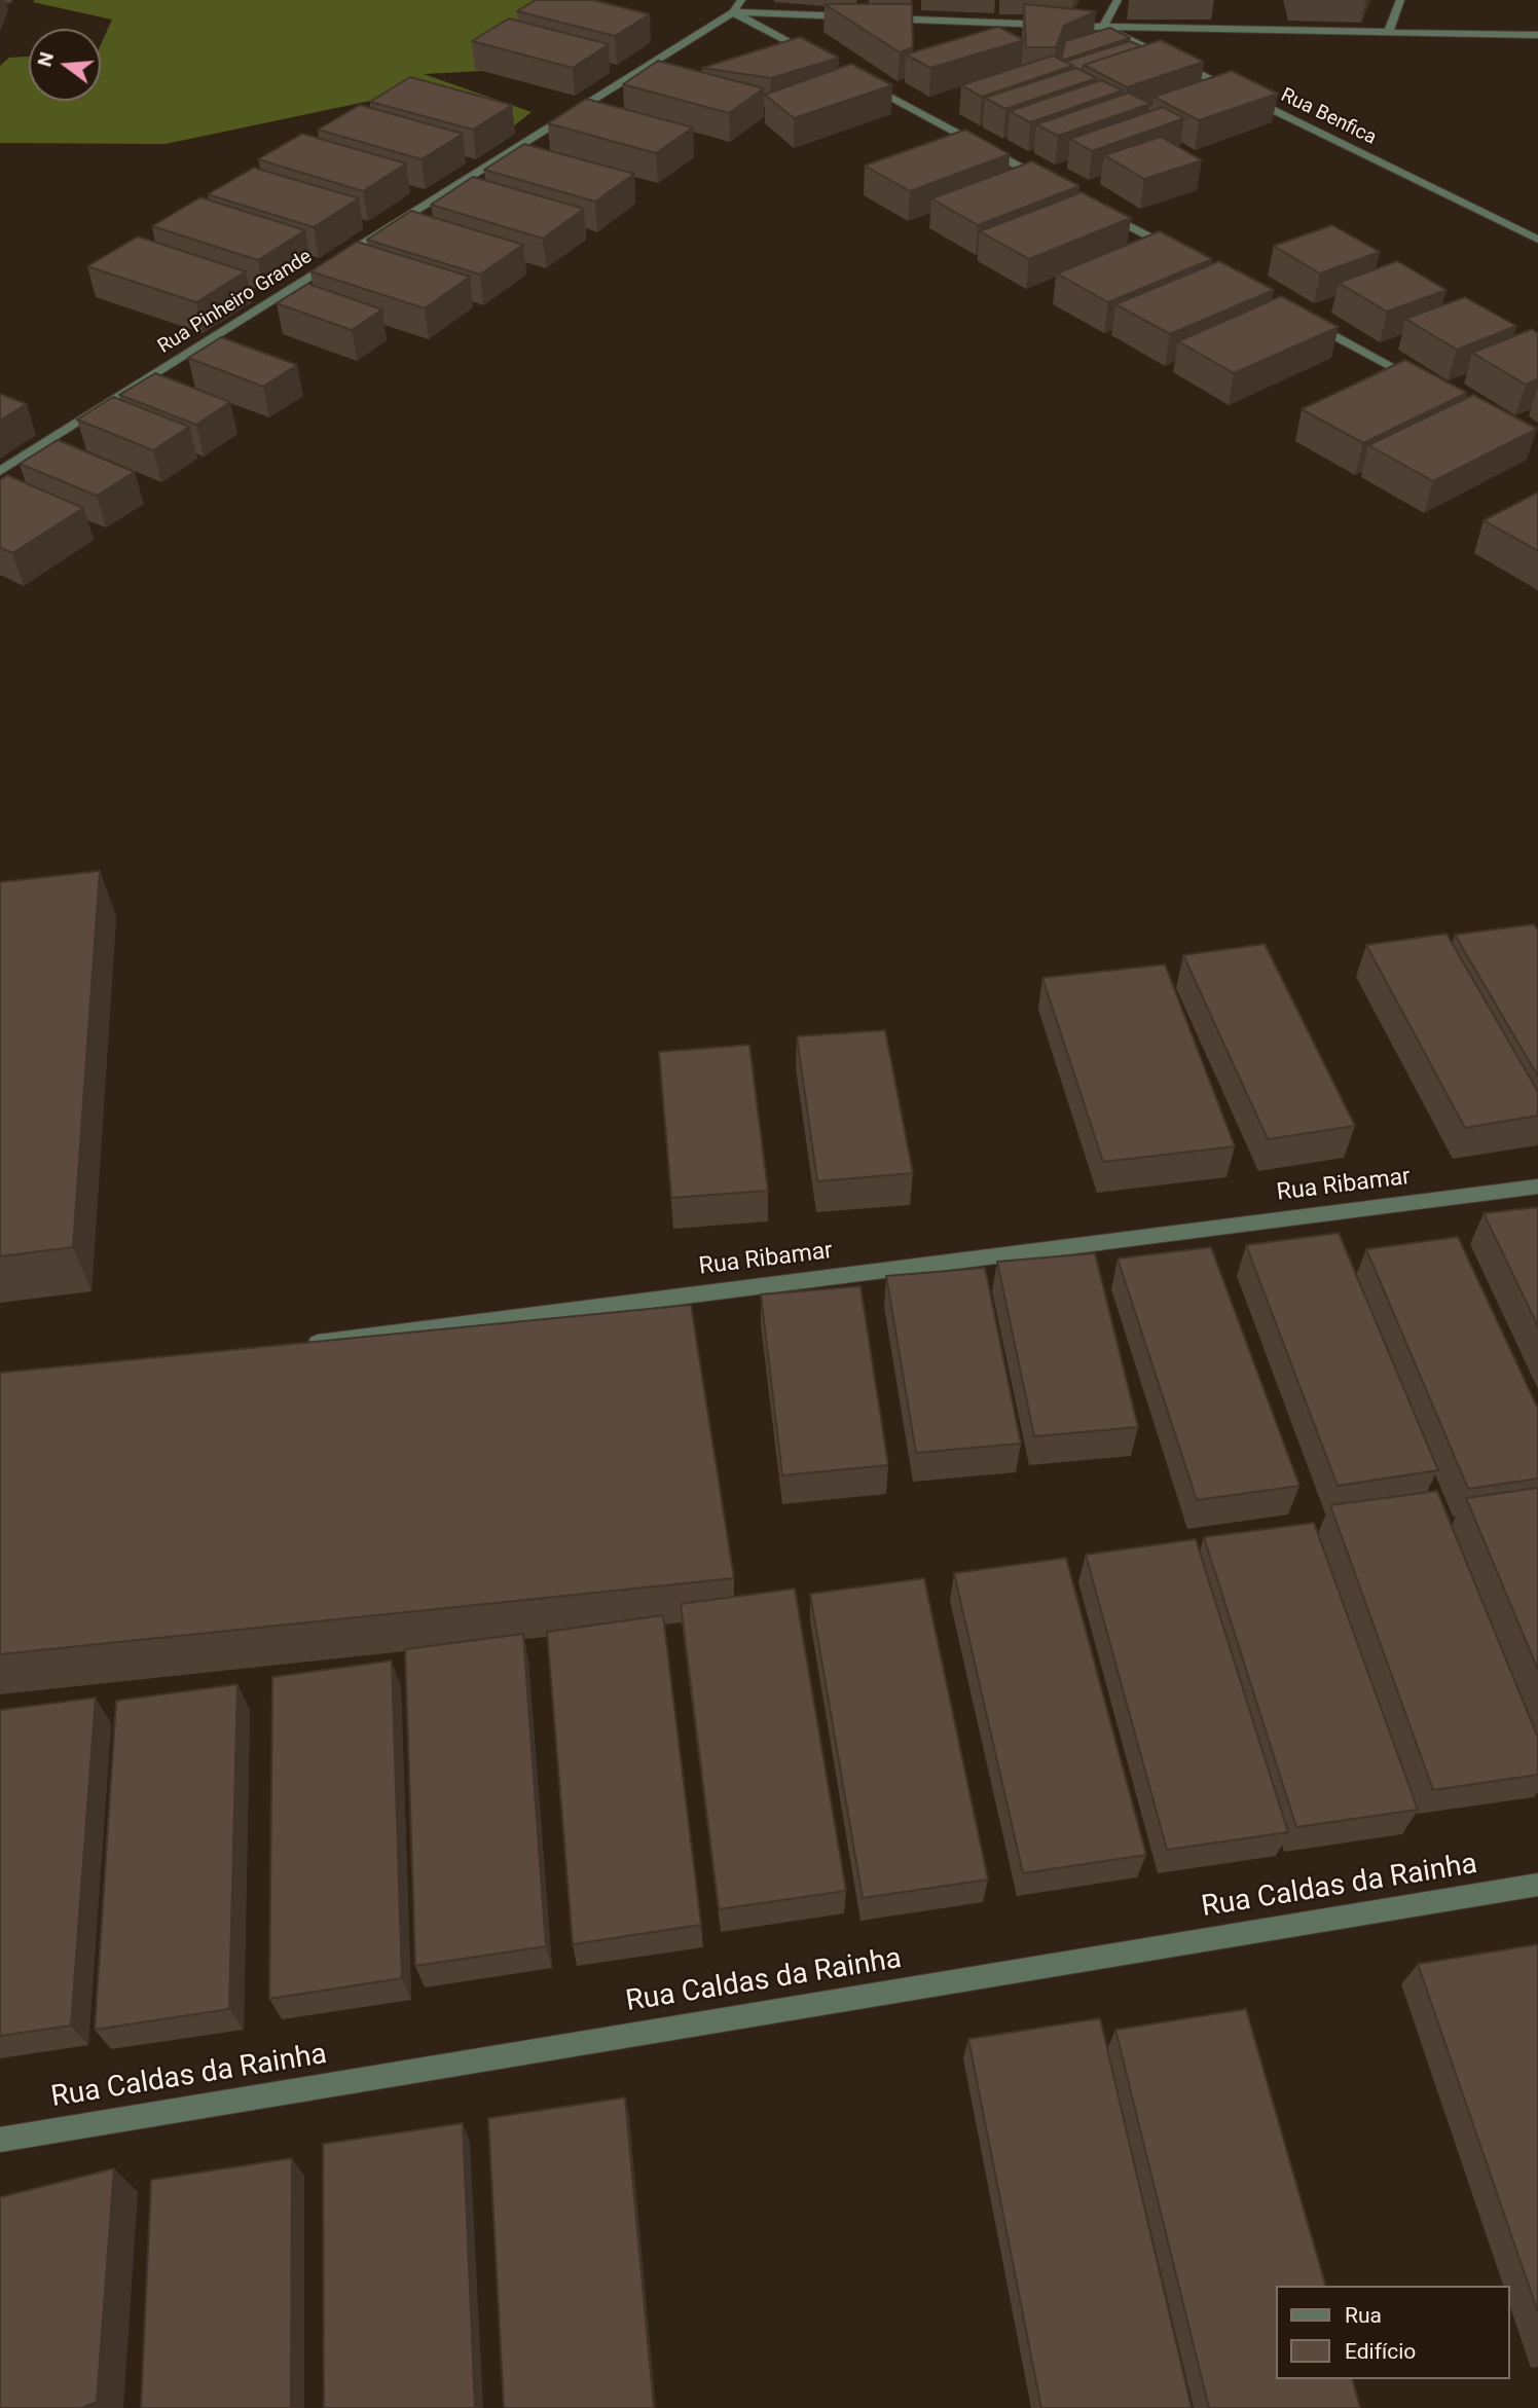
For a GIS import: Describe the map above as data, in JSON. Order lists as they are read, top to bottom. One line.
{"streets":{"street":["Rua Benfica","Rua Pinheiro Grande","Rua Ribamar","Rua Caldas da Rainha"]},"legend":["Rua","Edifício"],"north":"left"}
